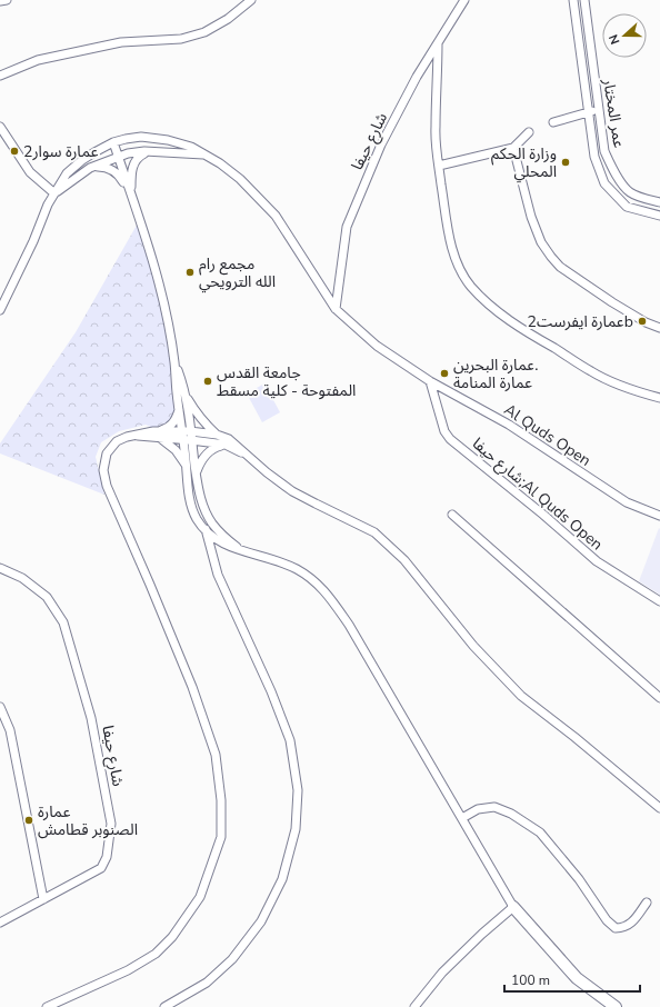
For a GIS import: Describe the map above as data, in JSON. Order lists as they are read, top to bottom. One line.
{"streets":{"street":["عمر المختار","شارع حيفا","Al Quds Open","شارع حيفا;Al Quds Open"]},"crossings":[["شارع حيفا","Al Quds Open"],["Al Quds Open","شارع حيفا;Al Quds Open"]],"places":["عمارة سوار2","وزارة الحكم المحلي","مجمع رام الله الترويحي","عمارة ايفرست2b","عمارة البحرين. عمارة المنامة","جامعة القدس المفتوحة - كلية مسقط","عمارة الصنوبر قطامش"],"scale_bar":"100 m","north":"left"}
